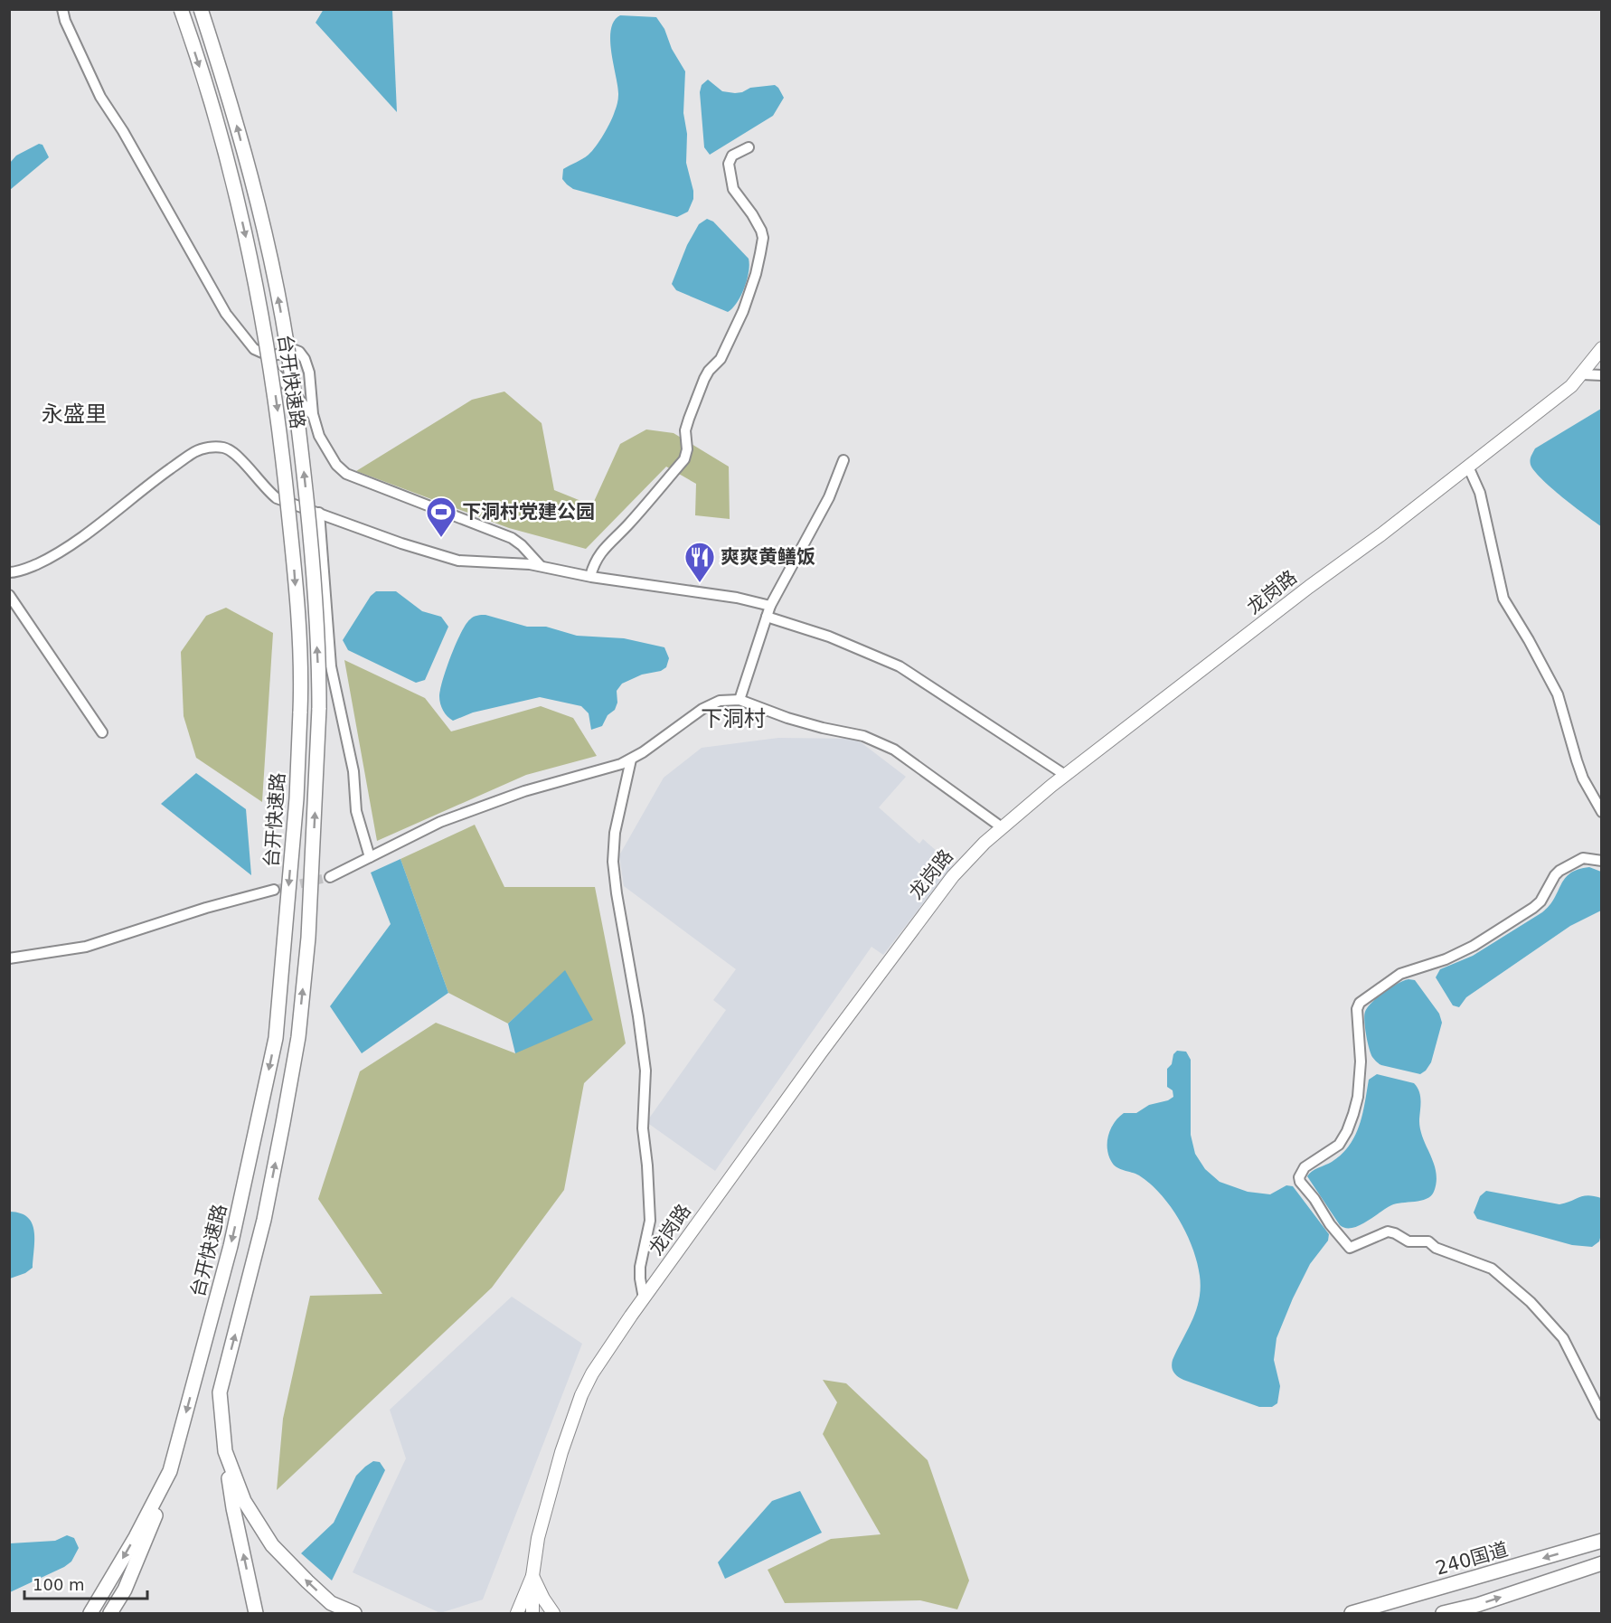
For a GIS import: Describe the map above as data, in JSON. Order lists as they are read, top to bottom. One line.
{"streets":{"highway":["台开快速路","240国道"],"main road":["龙岗路"]},"districts":["永盛里","下洞村"],"places":{"sports":["下洞村党建公园"],"restaurant":["爽爽黄鳝饭"]},"scale_bar":"100 m"}
